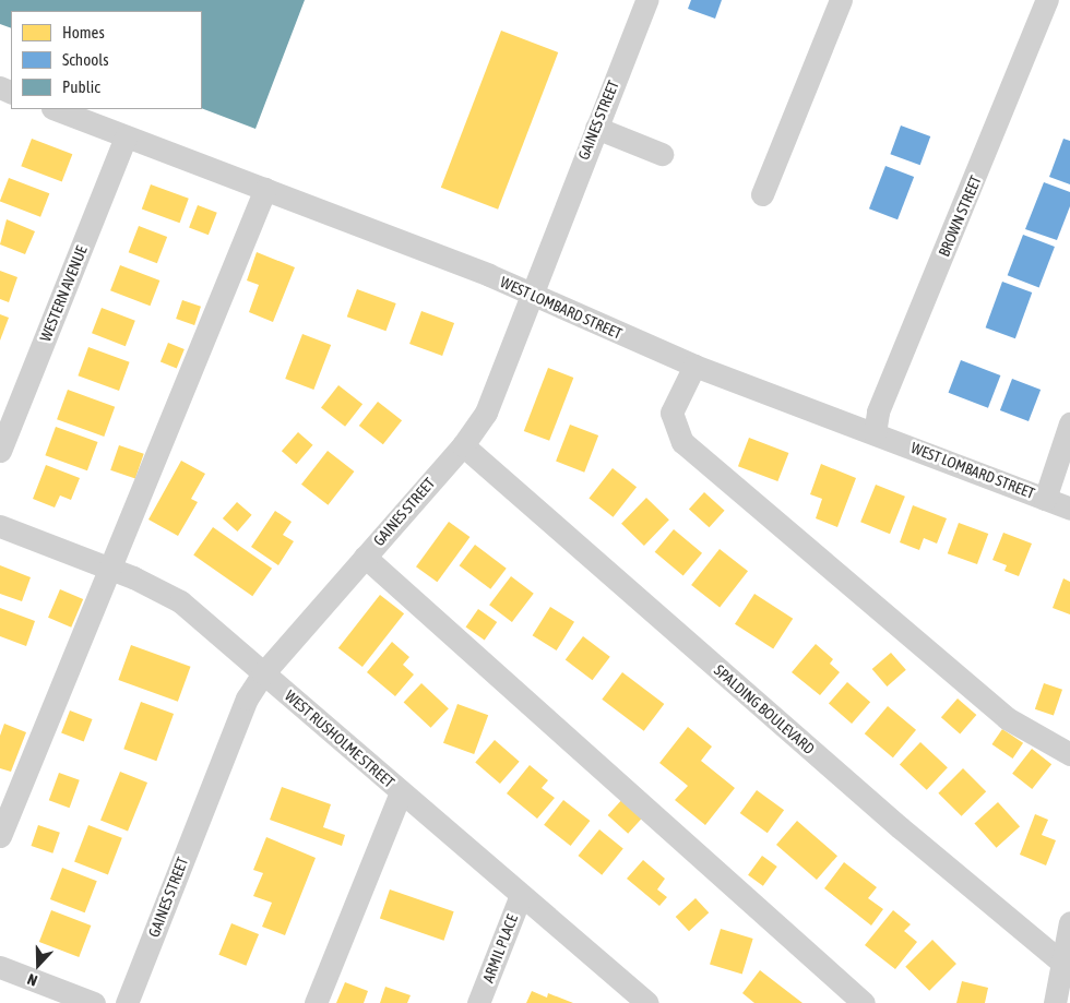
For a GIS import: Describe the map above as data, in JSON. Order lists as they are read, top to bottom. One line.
{"streets":{"street":["GAINES STREET","BROWN STREET","WESTERN AVENUE","WEST LOMBARD STREET","SPALDING BOULEVARD","WEST RUSHOLME STREET","ARMIL PLACE"]},"crossings":[["GAINES STREET","WEST LOMBARD STREET"],["GAINES STREET","SPALDING BOULEVARD"],["GAINES STREET","WEST RUSHOLME STREET"],["BROWN STREET","WEST LOMBARD STREET"],["WESTERN AVENUE","WEST LOMBARD STREET"],["WEST RUSHOLME STREET","ARMIL PLACE"]],"legend":["Homes","Schools","Public"],"north":"bottom"}
